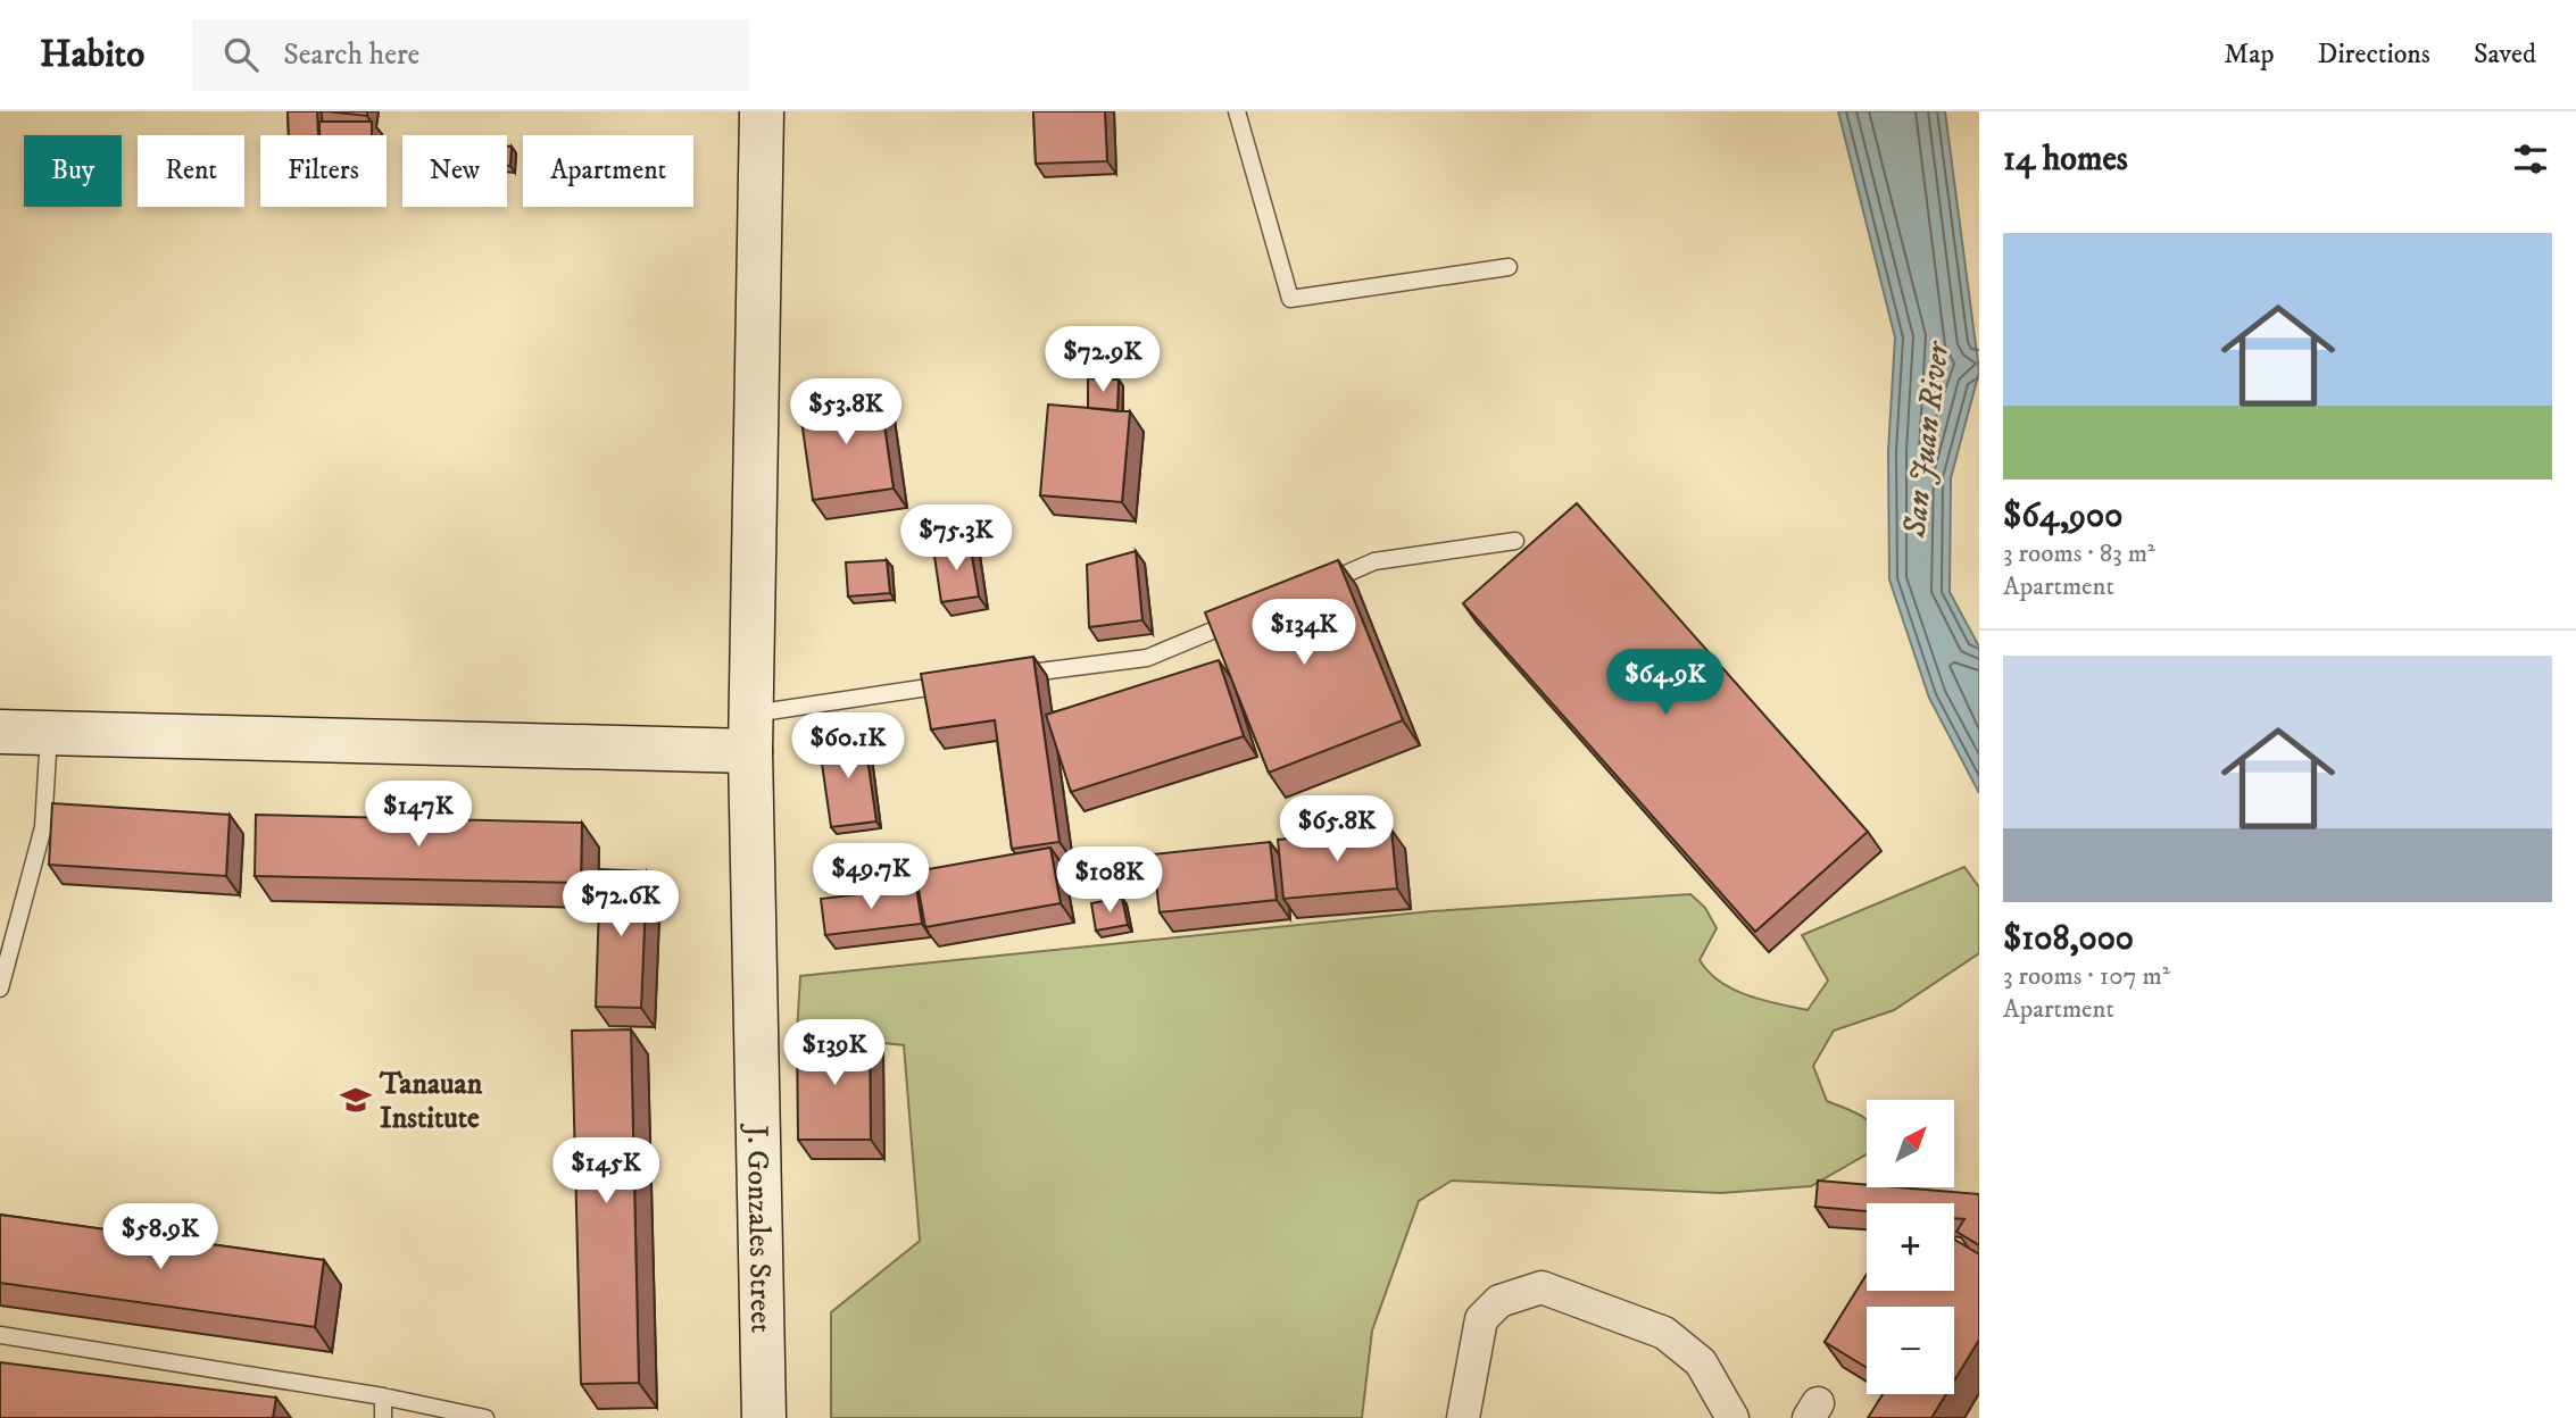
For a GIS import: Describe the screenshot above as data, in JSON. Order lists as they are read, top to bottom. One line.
{"streets":{"main road":["J. Gonzales Street"]},"water":["San Juan River"],"places":{"school or university":["Tanauan Institute"]},"north":"top right","page":{"header":"Habito","search":"Search here","nav":["Map","Directions","Saved"],"heading":"14 homes","chip":["Buy","Rent","Filters","New","Apartment"],"list":[{"name":"$64,900","note":"3 rooms · 83 m² · Apartment"},{"name":"$108,000","note":"3 rooms · 107 m² · Apartment"}],"price":["$72.9K","$53.8K","$75.3K","$134K","$64.9K","$60.1K","$147K","$65.8K","$49.7K","$108K","$72.6K","$139K","$145K","$58.9K"],"map_buttons":["+","−"]}}
